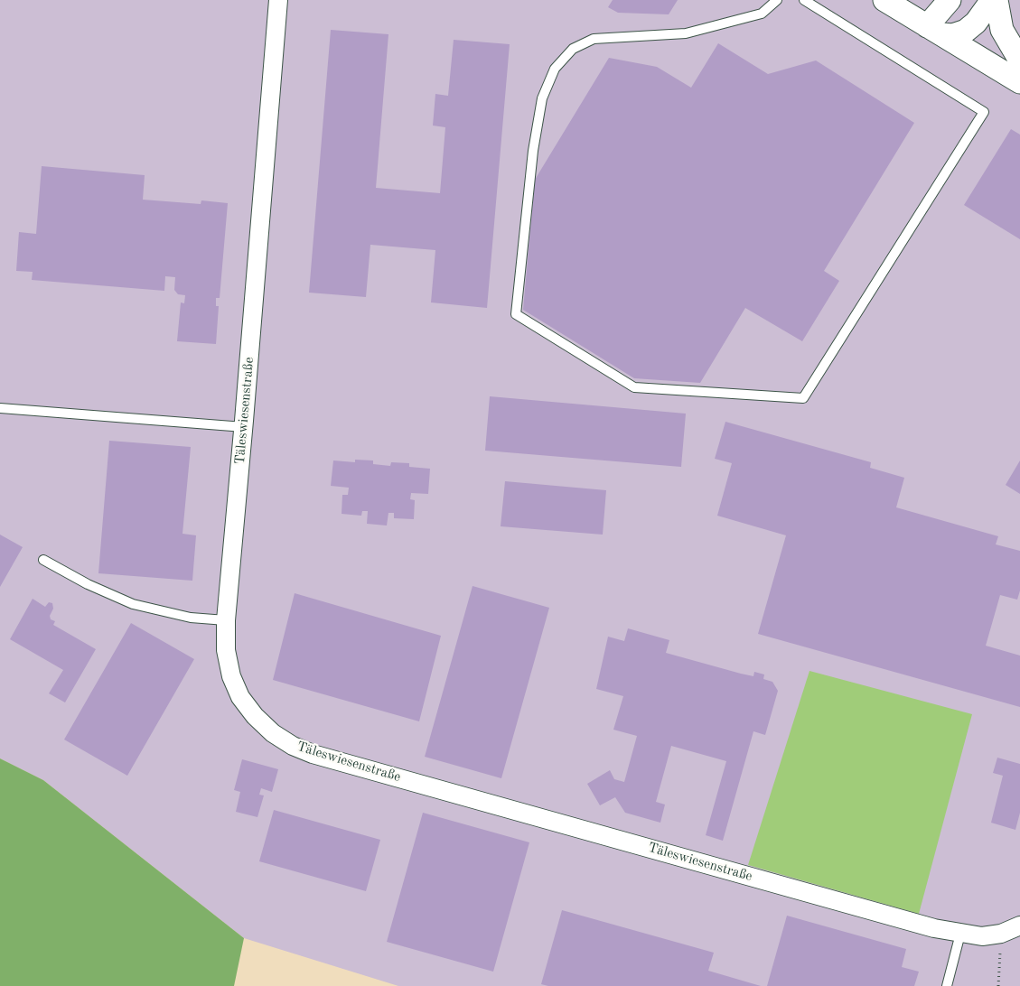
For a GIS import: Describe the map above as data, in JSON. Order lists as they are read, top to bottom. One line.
{"streets":{"street":["Täleswiesenstraße"]}}
